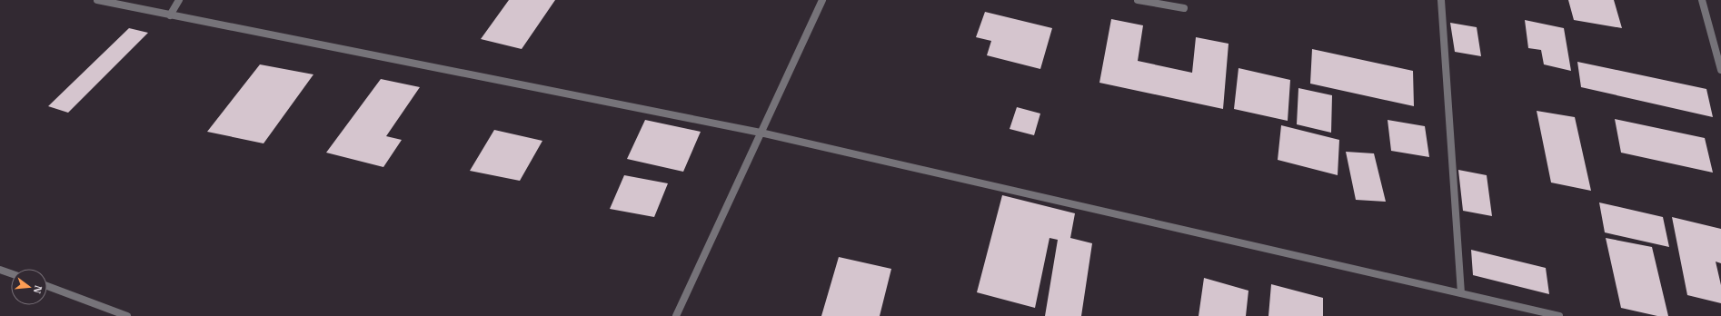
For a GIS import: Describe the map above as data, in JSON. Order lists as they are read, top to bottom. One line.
{"north":"right"}
